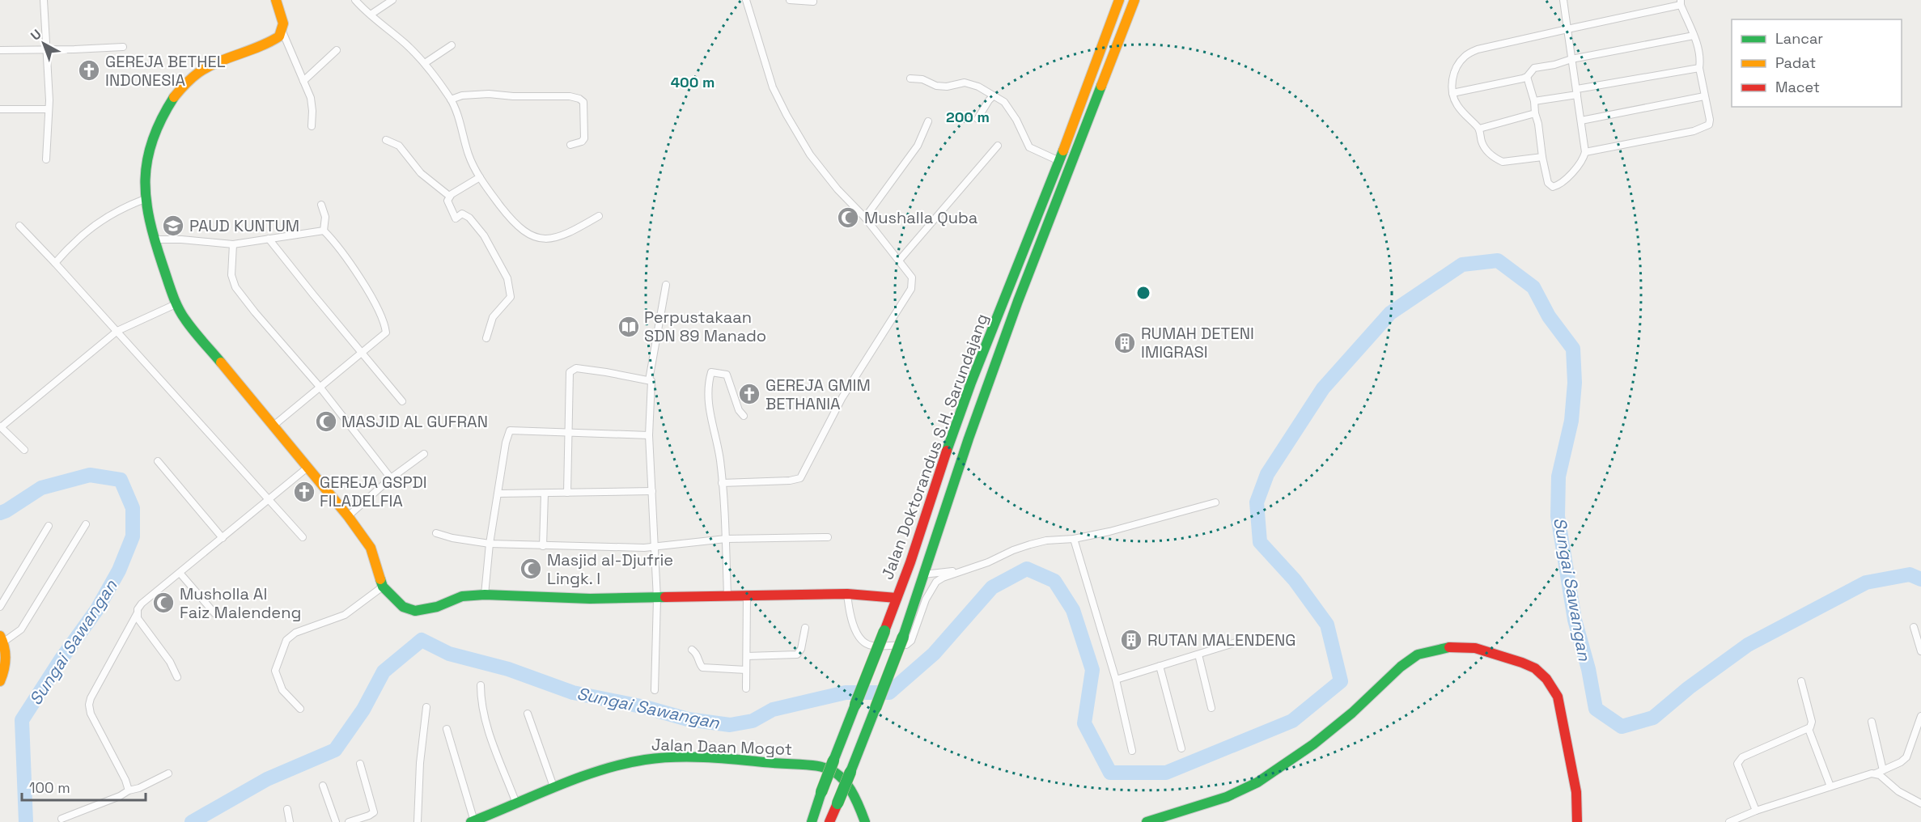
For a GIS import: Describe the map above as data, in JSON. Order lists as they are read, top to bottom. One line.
{"streets":{"main road":["Jalan Doktorandus S.H. Sarundajang","Jalan Daan Mogot"]},"water":["Sungai Sawangan"],"places":{"church":["GEREJA BETHEL INDONESIA","GEREJA GMIM BETHANIA","GEREJA GSPDI FILADELFIA"],"mosque":["Mushalla Quba","MASJID AL GUFRAN","Masjid al-Djufrie Lingk. I","Musholla Al Faiz Malendeng"],"school or university":["PAUD KUNTUM"],"library":["Perpustakaan SDN 89 Manado"],"building":["RUMAH DETENI IMIGRASI","RUTAN MALENDENG"]},"legend":["Lancar","Padat","Macet"],"scale_bar":"100 m","north":"top left","rings":["400 m","200 m"]}
